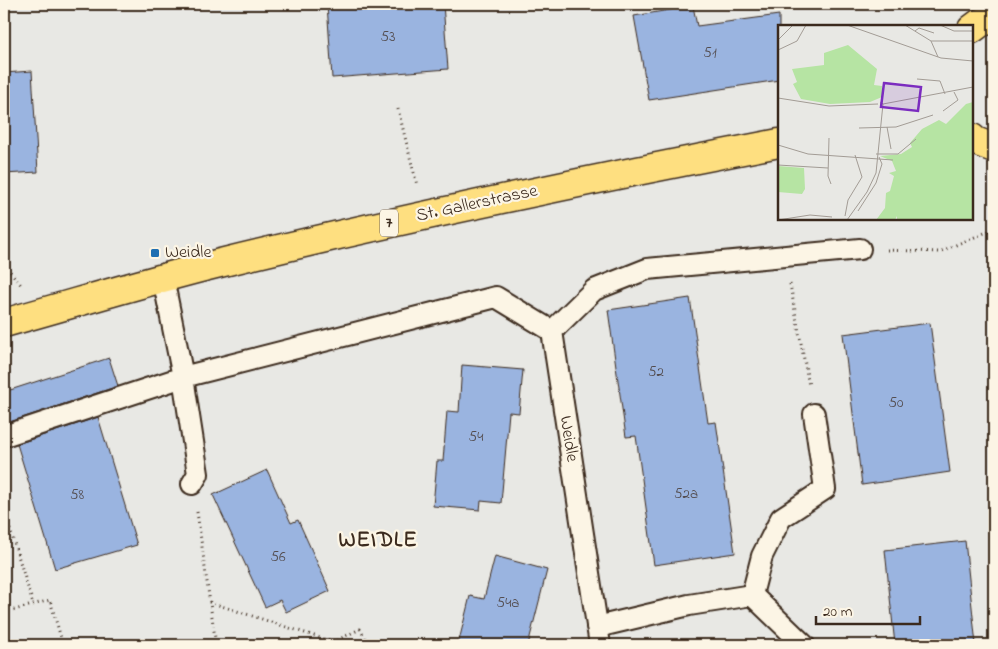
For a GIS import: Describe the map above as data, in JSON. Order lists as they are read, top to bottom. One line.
{"streets":{"main road":["St. Gallerstrasse","7"],"lane":["Weidle"]},"districts":["WEIDLE"],"places":{"transit":["Weidle"]},"house_numbers":["53","51","52","50","54","52a","58","56","54a"],"scale_bar":"20 m"}
